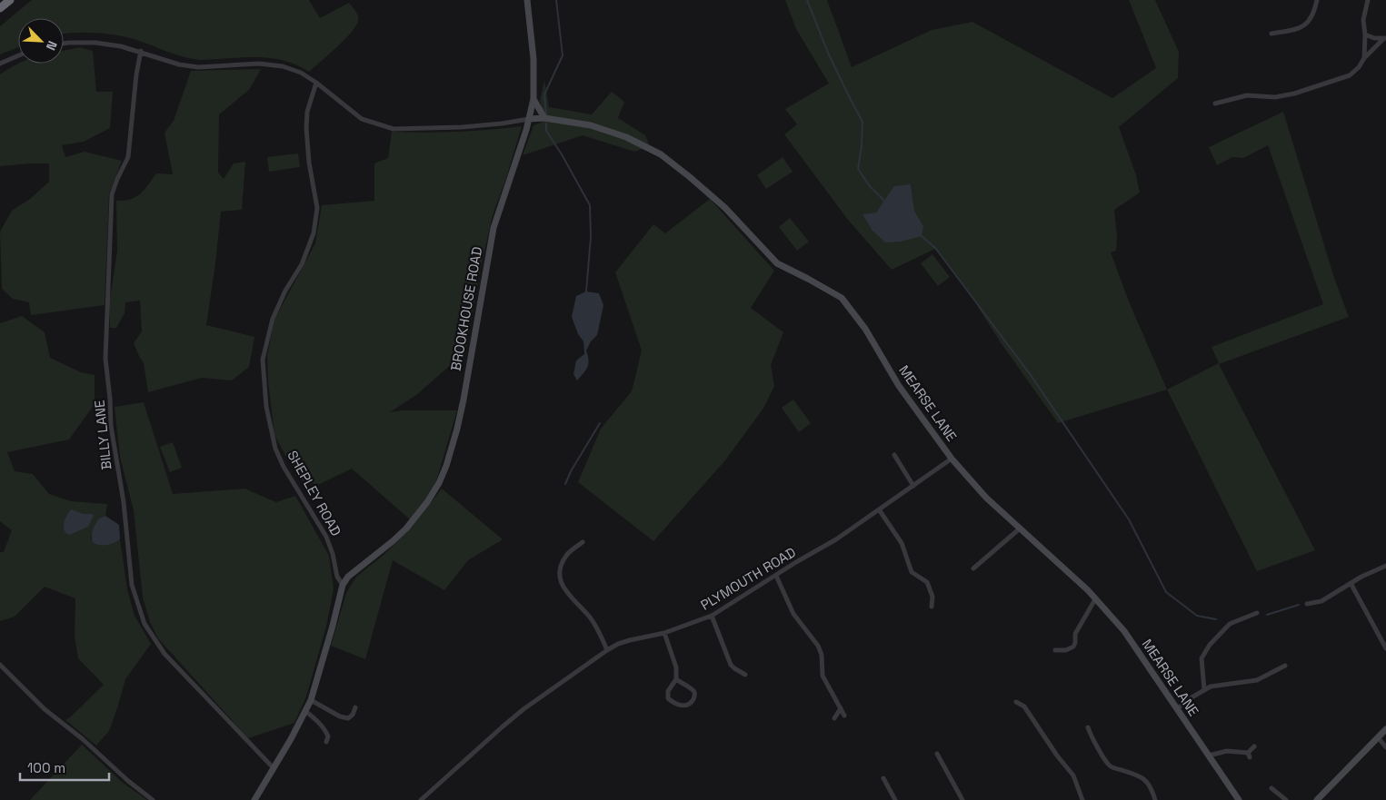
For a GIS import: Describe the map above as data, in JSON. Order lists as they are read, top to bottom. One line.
{"streets":{"street":["BROOKHOUSE ROAD","MEARSE LANE","BILLY LANE","SHEPLEY ROAD","PLYMOUTH ROAD"]},"crossings":[["BROOKHOUSE ROAD","MEARSE LANE"],["BROOKHOUSE ROAD","SHEPLEY ROAD"],["MEARSE LANE","PLYMOUTH ROAD"]],"scale_bar":"100 m","north":"bottom right"}
